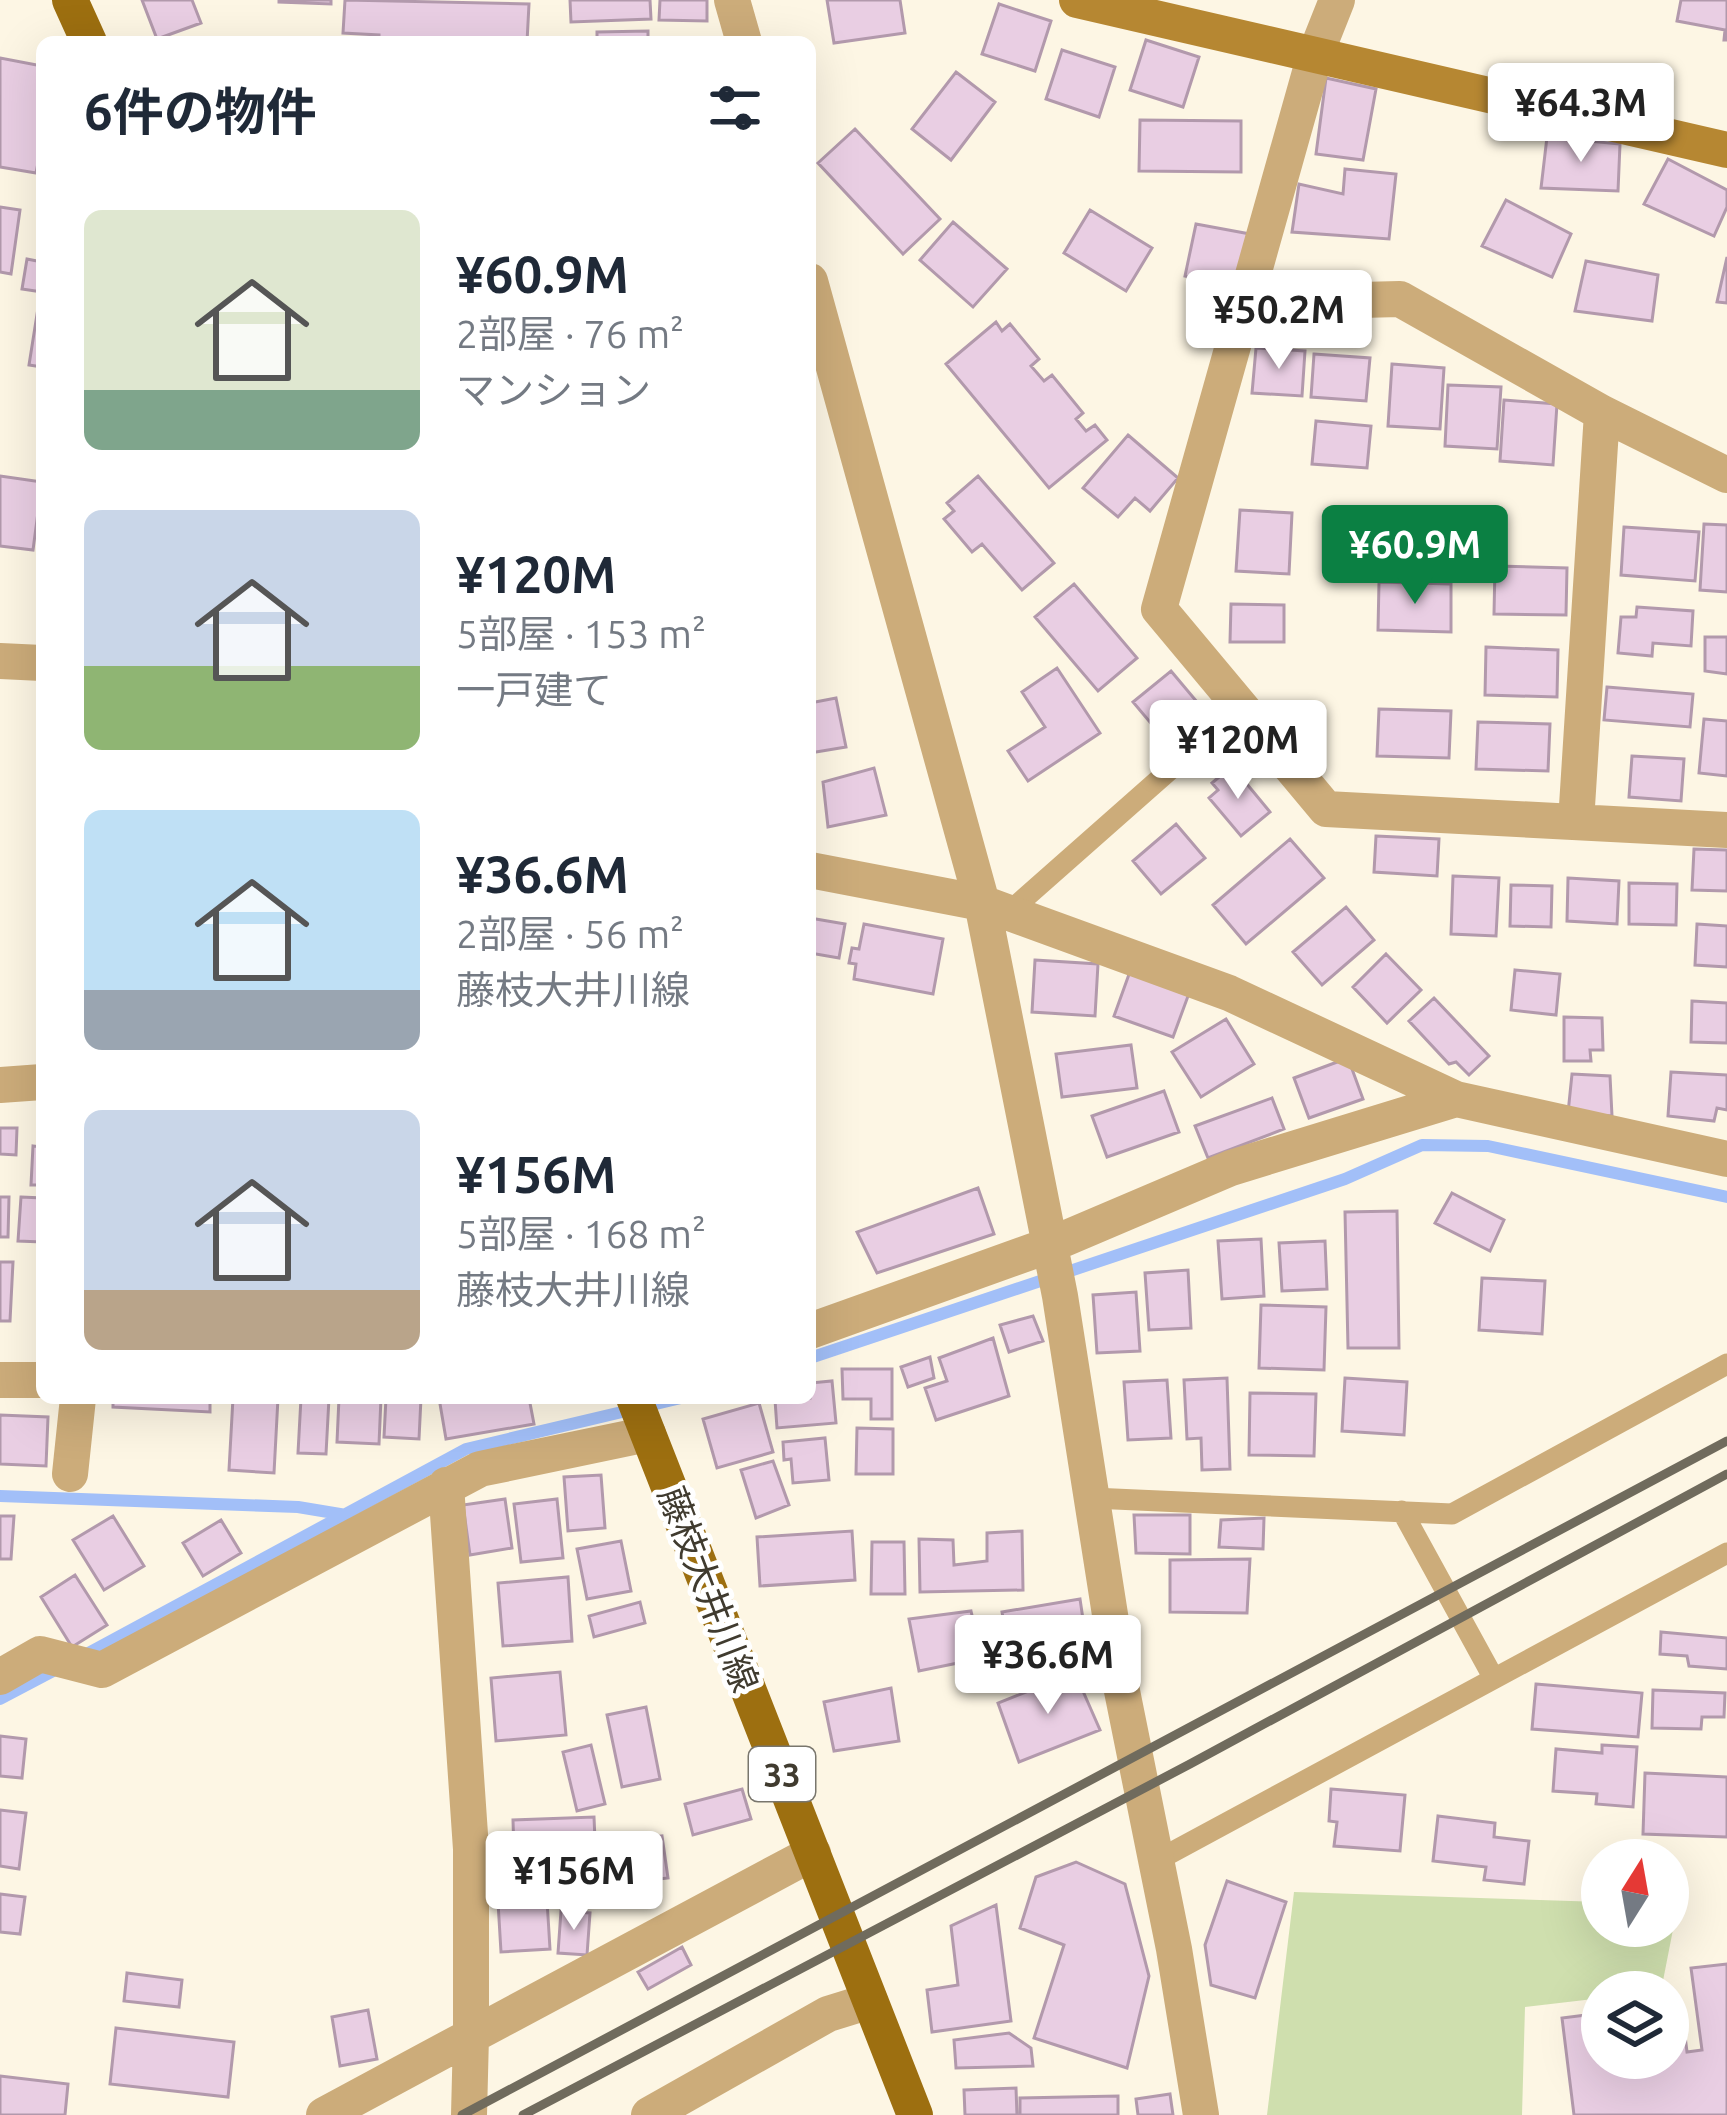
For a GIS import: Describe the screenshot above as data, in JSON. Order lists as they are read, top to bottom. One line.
{"streets":{"main road":["藤枝大井川線","33"]},"north":"top","page":{"heading":"6件の物件","price":["¥64.3M","¥50.2M","¥60.9M","¥120M","¥36.6M","¥156M"],"list":[{"name":"¥60.9M","note":"2部屋 · 76 m² · マンション"},{"name":"¥120M","note":"5部屋 · 153 m² · 一戸建て"},{"name":"¥36.6M","note":"2部屋 · 56 m² · 藤枝大井川線"},{"name":"¥156M","note":"5部屋 · 168 m² · 藤枝大井川線"}]}}
